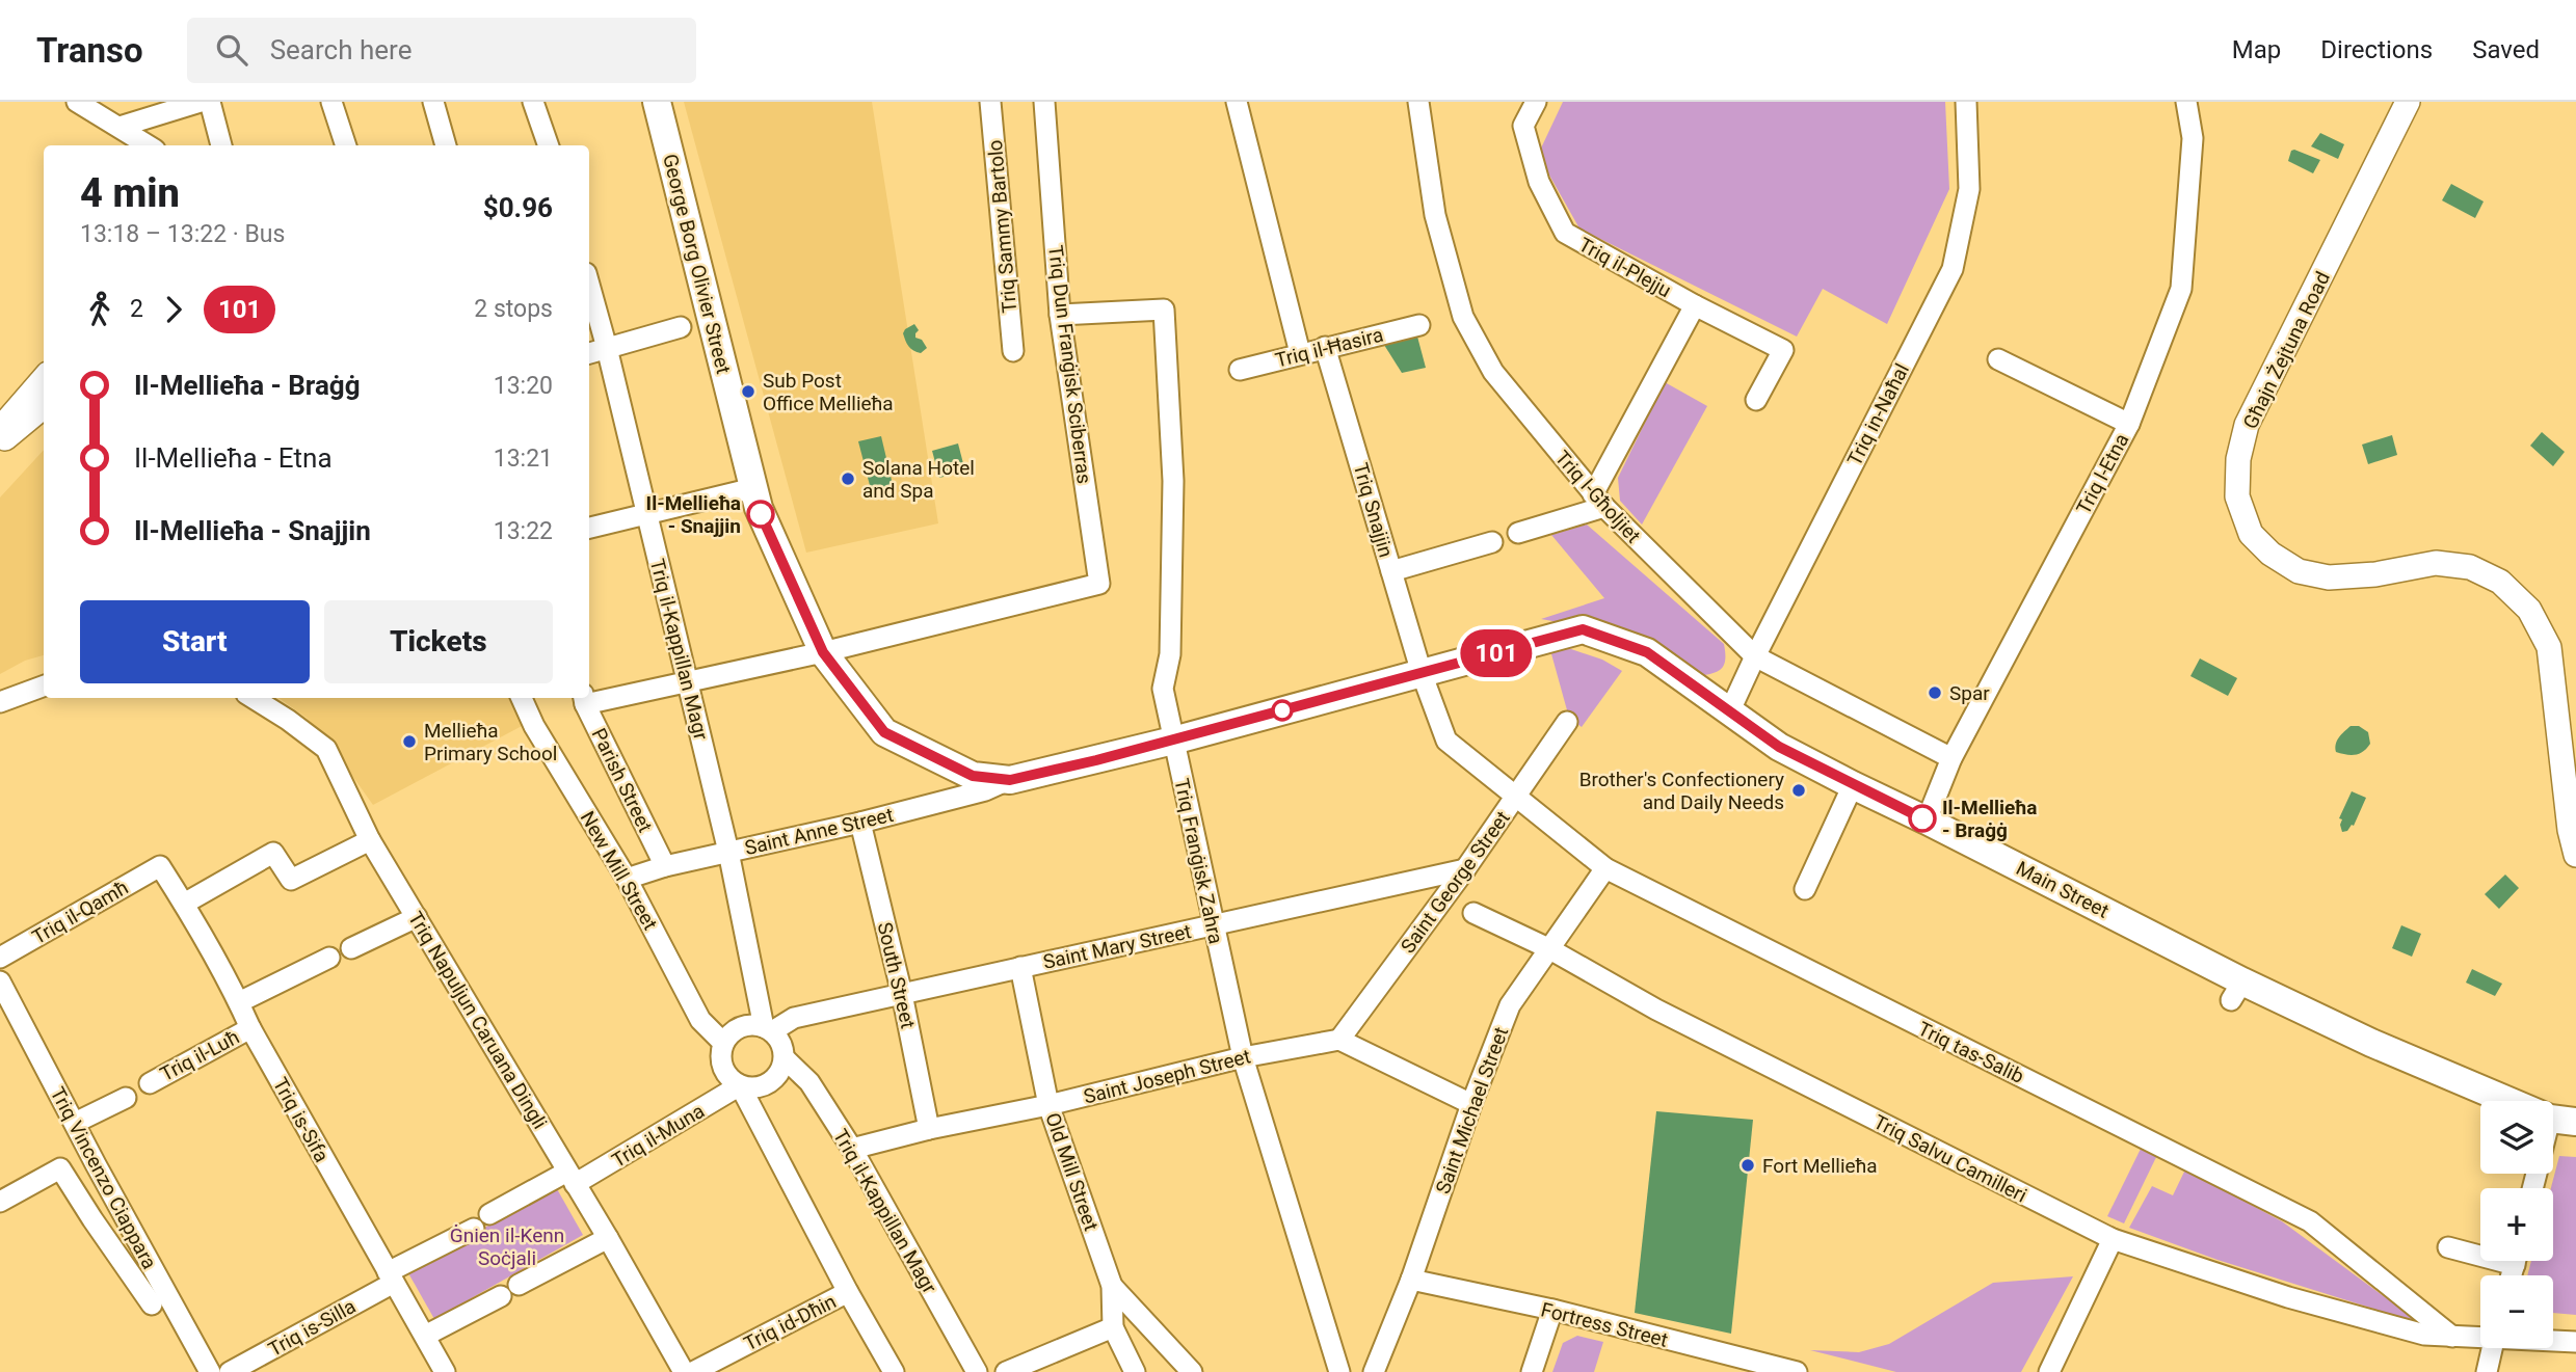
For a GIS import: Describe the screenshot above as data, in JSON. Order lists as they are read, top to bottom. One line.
{"streets":{"main road":["George Borg Olivier Street","Main Street"],"street":["Triq Sammy Bartolo","Triq il-Plejju","Triq il-Ħasira","Għajn Żejtuna Road","Triq Dun Franġisk Sciberras","Triq in-Naħal","Triq l-Etna","Triq l-Għoljiet","Triq Snajjin","Triq il-Kappillan Magr","Parish Street","Saint Anne Street","Triq Franġisk Zahra","New Mill Street","Saint George Street","Triq il-Qamħ","Saint Mary Street","South Street","Triq Napuljun Caruana Dingli","Triq tas-Salib","Triq il-Luħ","Saint Joseph Street","Saint Michael Street","Triq is-Sifa","Triq il-Muna","Triq Salvu Camilleri","Old Mill Street","Triq Vincenzo Ciappara","Triq id-Dħin","Fortress Street","Triq is-Silla"]},"crossings":[["George Borg Olivier Street","Triq Dun Franġisk Sciberras"],["George Borg Olivier Street","Saint Anne Street"],["George Borg Olivier Street","Main Street"],["Triq il-Plejju","Triq l-Għoljiet"],["Triq il-Ħasira","Triq Snajjin"],["Triq Dun Franġisk Sciberras","Triq Franġisk Zahra"],["Triq in-Naħal","Triq l-Għoljiet"],["Triq in-Naħal","Main Street"],["Triq l-Etna","Triq l-Għoljiet"],["Triq l-Etna","Main Street"],["Triq Snajjin","Main Street"],["Triq Snajjin","Triq tas-Salib"],["Triq il-Kappillan Magr","Saint Anne Street"],["Triq il-Kappillan Magr","New Mill Street"],["Triq il-Kappillan Magr","Saint Mary Street"],["Triq il-Kappillan Magr","Saint Joseph Street"],["Triq il-Kappillan Magr","Triq il-Muna"],["Parish Street","Saint Anne Street"],["Saint Anne Street","New Mill Street"],["Saint Anne Street","Main Street"],["Saint Anne Street","South Street"],["Triq Franġisk Zahra","Main Street"],["Triq Franġisk Zahra","Saint Mary Street"],["Triq Franġisk Zahra","Saint Joseph Street"],["New Mill Street","Saint Mary Street"],["New Mill Street","Triq il-Muna"],["Saint George Street","Saint Mary Street"],["Saint George Street","Triq tas-Salib"],["Saint George Street","Saint Joseph Street"],["Main Street","Triq tas-Salib"],["Triq il-Qamħ","Triq is-Sifa"],["Saint Mary Street","South Street"],["Saint Mary Street","Triq il-Muna"],["Saint Mary Street","Old Mill Street"],["South Street","Saint Joseph Street"],["Triq Napuljun Caruana Dingli","Triq il-Muna"],["Triq tas-Salib","Saint Michael Street"],["Triq tas-Salib","Triq Salvu Camilleri"],["Triq il-Luħ","Triq is-Sifa"],["Saint Joseph Street","Old Mill Street"],["Saint Michael Street","Triq Salvu Camilleri"],["Saint Michael Street","Fortress Street"],["Triq is-Sifa","Triq is-Silla"]],"parks":["Ġnien il-Kenn Soċjali"],"places":["Sub Post Office Mellieħa","Solana Hotel and Spa","Il-Mellieħa - Snajjin","Spar","Mellieħa Primary School","Brother's Confectionery and Daily Needs","Il-Mellieħa - Braġġ","Fort Mellieħa"],"lines":["bus line 101"],"page":{"header":"Transo","search":"Search here","nav":["Map","Directions","Saved"],"on_map":"101","heading":["4 min","13:18 – 13:22 · Bus","$0.96"],"legs":["2","101","2 stops"],"list":[{"name":"Il-Mellieħa - Braġġ","value":"13:20"},{"name":"Il-Mellieħa - Etna","value":"13:21"},{"name":"Il-Mellieħa - Snajjin","value":"13:22"}],"buttons":["Start","Tickets"],"map_buttons":["+","−"]}}
